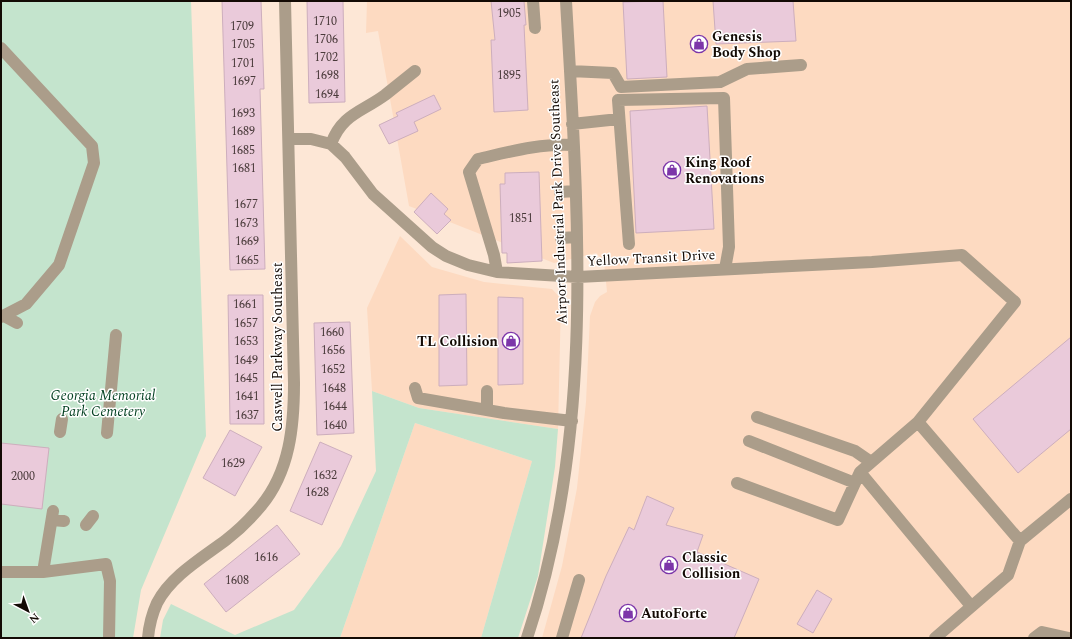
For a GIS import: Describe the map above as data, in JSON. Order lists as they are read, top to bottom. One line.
{"streets":{"street":["Airport Industrial Park Drive Southeast","Yellow Transit Drive","Caswell Parkway Southeast"]},"crossings":[["Airport Industrial Park Drive Southeast","Yellow Transit Drive"],["Yellow Transit Drive","Caswell Parkway Southeast"]],"parks":["Georgia Memorial Park Cemetery"],"places":{"shop":["Genesis Body Shop","King Roof Renovations","TL Collision","Classic Collision","AutoForte"]},"house_numbers":["1905","1710","1709","1706","1705","1702","1701","1698","1895","1697","1694","1693","1689","1685","1681","1677","1851","1673","1669","1665","1661","1657","1660","1653","1656","1649","1652","1645","1648","1641","1644","1637","1640","1629","1632","2000","1628","1616","1608"],"north":"bottom right"}
